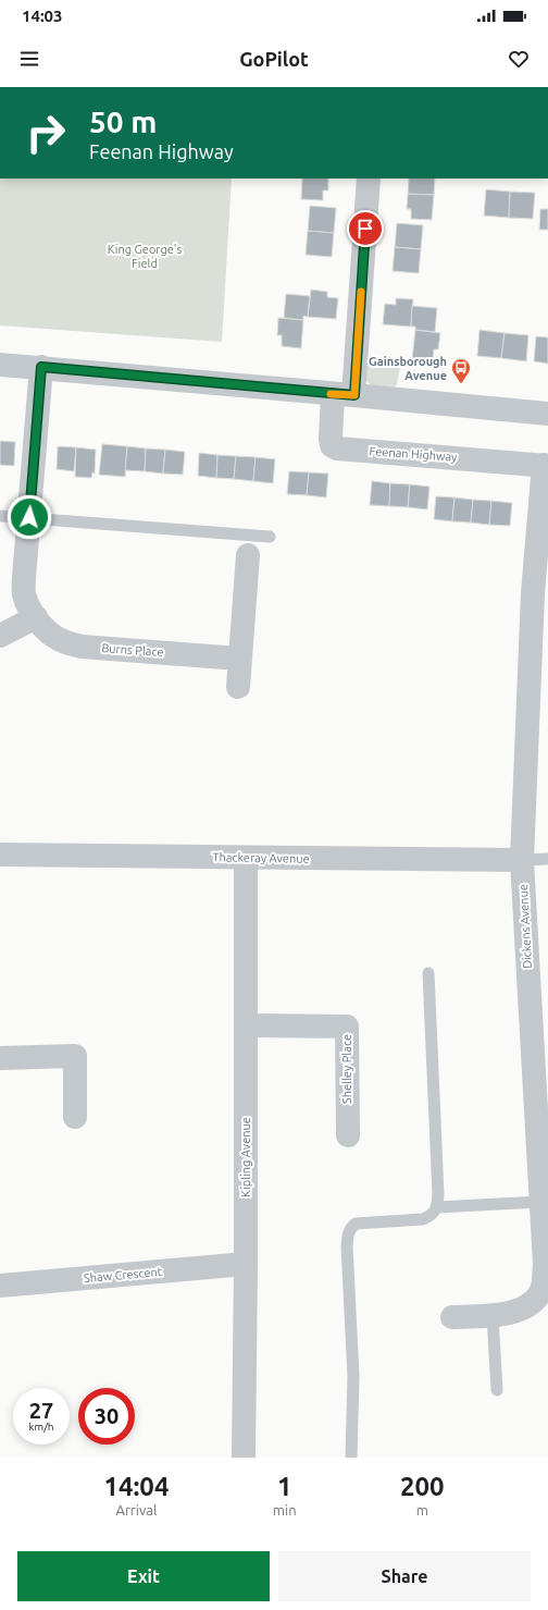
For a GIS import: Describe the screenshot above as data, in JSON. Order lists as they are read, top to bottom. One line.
{"streets":{"street":["Feenan Highway","Burns Place","Thackeray Avenue","Dickens Avenue","Shelley Place","Kipling Avenue","Shaw Crescent"]},"crossings":[["Feenan Highway","Dickens Avenue"],["Thackeray Avenue","Dickens Avenue"],["Thackeray Avenue","Kipling Avenue"],["Shelley Place","Kipling Avenue"],["Kipling Avenue","Shaw Crescent"]],"parks":["King George's Field"],"places":{"bus stop":["Gainsborough Avenue"]},"page":{"status":"14:03","header":"GoPilot","turn":["50 m","Feenan Highway"],"speed":"27 km/h","limit":"30","eta":["14:04","Arrival","1","min","200","m"],"buttons":["Exit","Share"]}}
